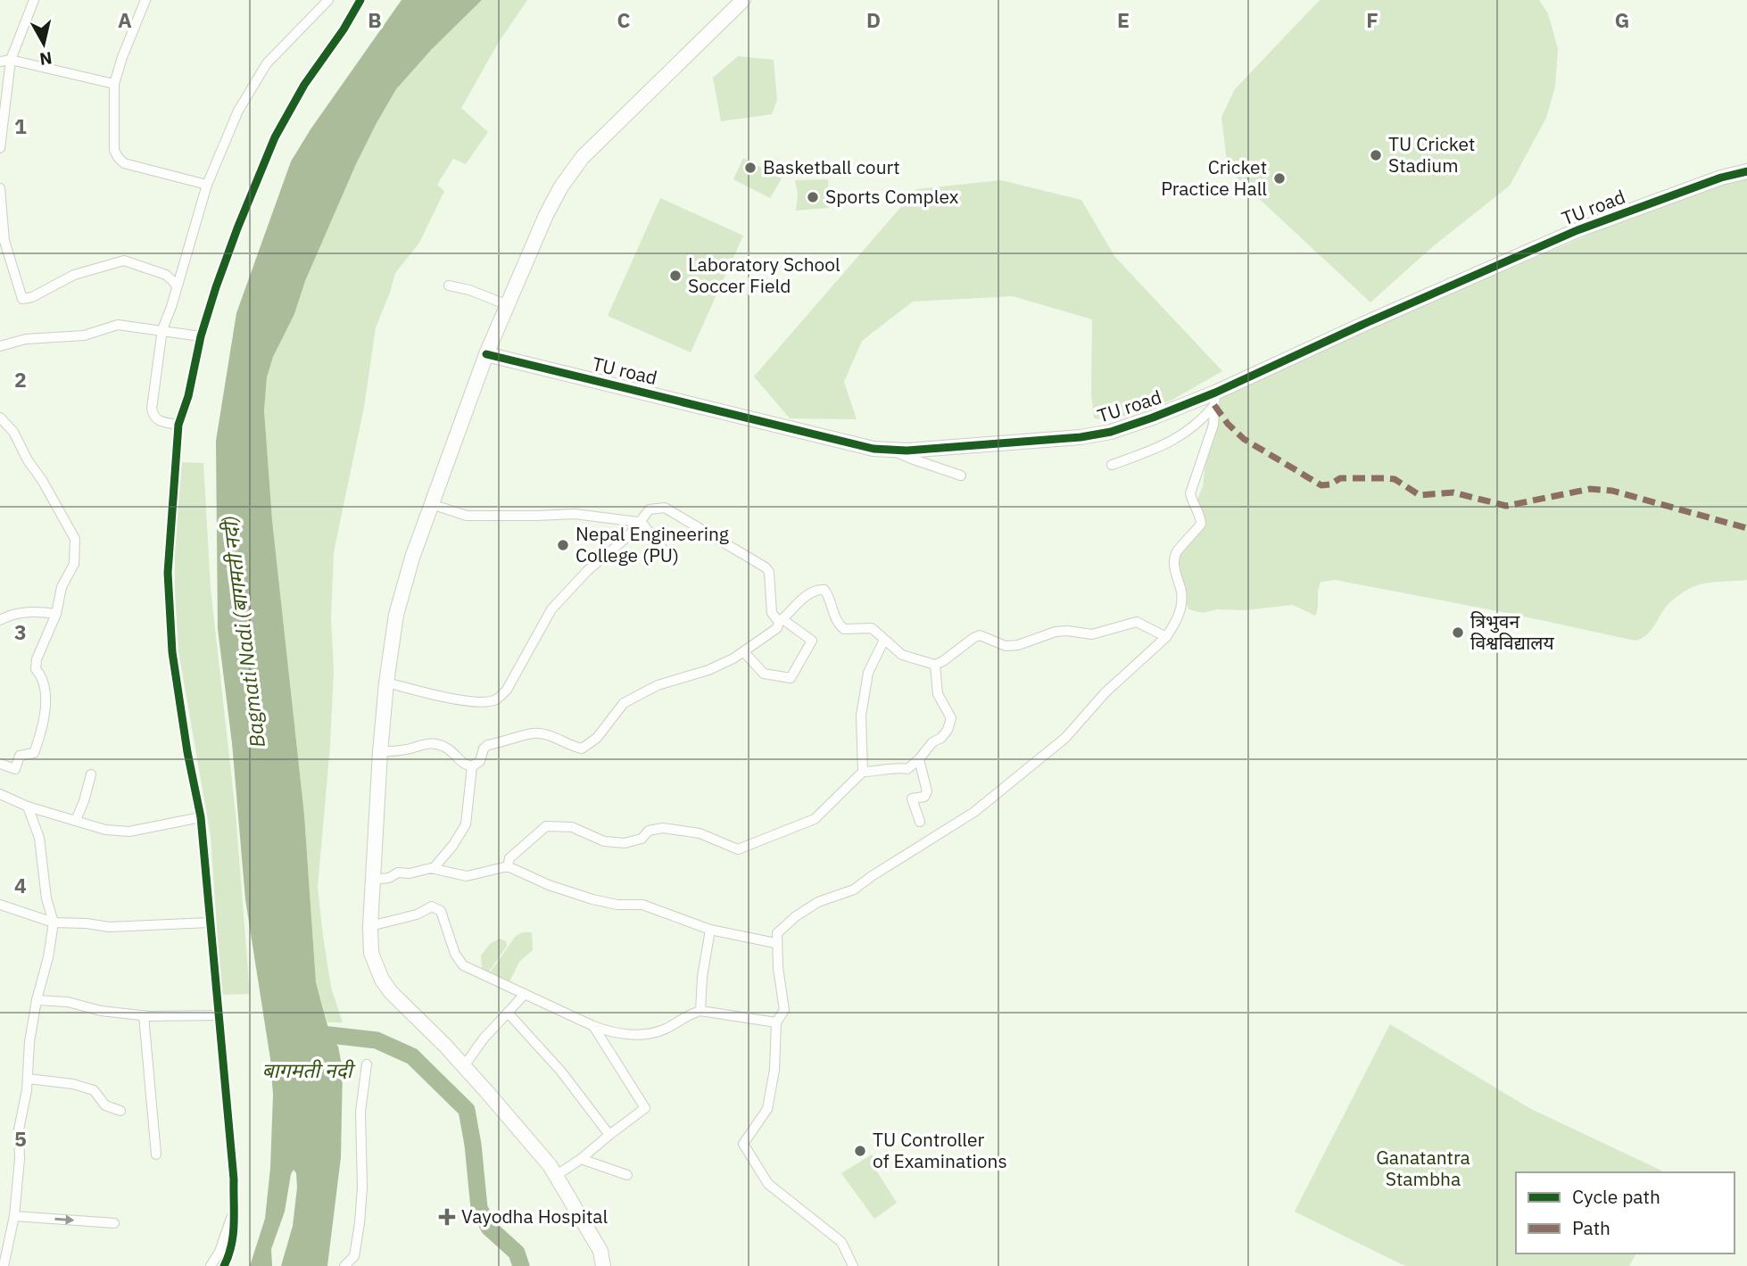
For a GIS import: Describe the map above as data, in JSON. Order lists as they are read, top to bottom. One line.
{"streets":{"main road":["TU road"]},"water":["Bagmati Nadi (बागमती नदी)","बागमती नदी"],"parks":["Ganatantra Stambha"],"places":{"other":["TU Cricket Stadium","Basketball court","Cricket Practice Hall","Sports Complex","Laboratory School Soccer Field","Nepal Engineering College (PU)","त्रिभुवन विश्वविद्यालय","TU Controller of Examinations"],"health":["Vayodha Hospital"]},"legend":["Cycle path","Path"],"north":"bottom","grid":{"columns":["A","B","C","D","E","F","G"],"rows":["1","2","3","4","5"]}}
